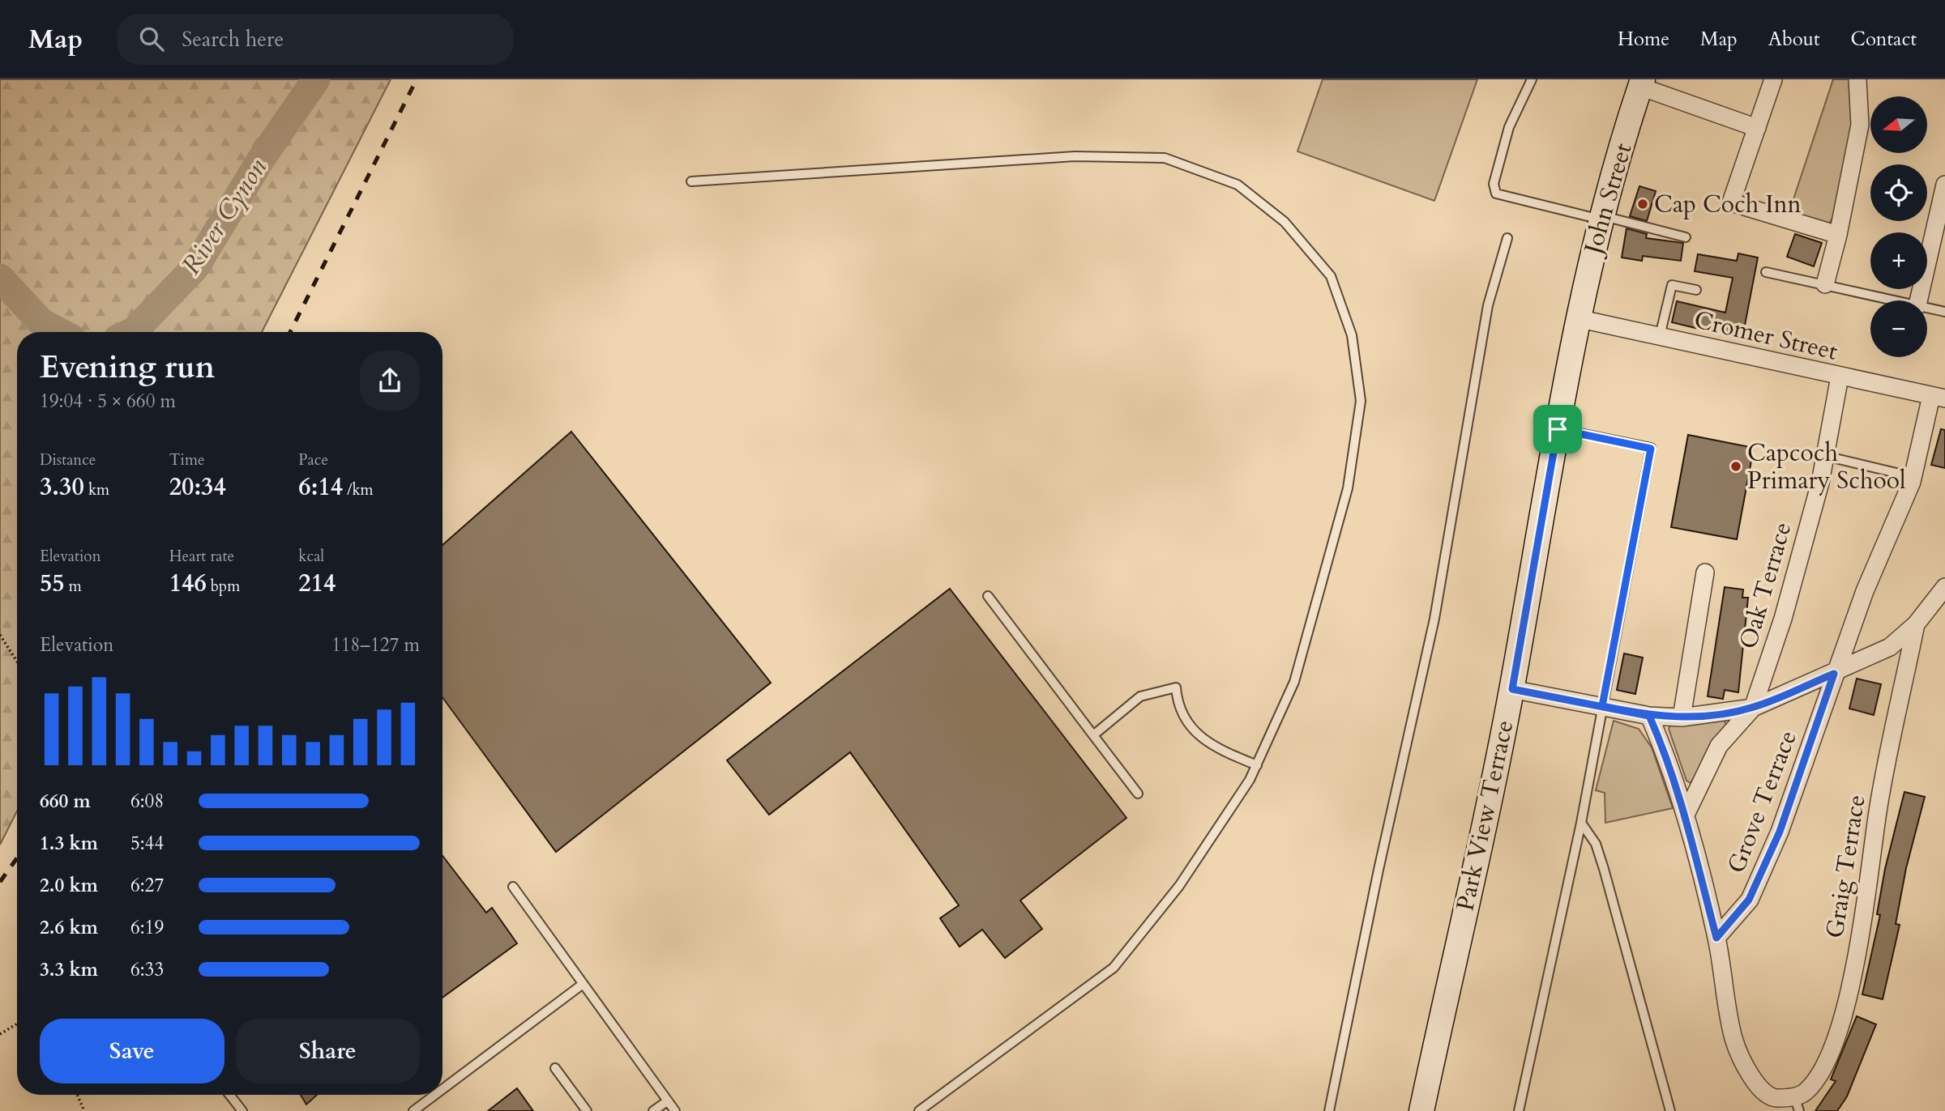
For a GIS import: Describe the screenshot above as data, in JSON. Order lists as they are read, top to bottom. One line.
{"streets":{"main road":["John Street","Park View Terrace"],"street":["Cromer Street","Oak Terrace","Grove Terrace","Graig Terrace"]},"crossings":[["John Street","Cromer Street"],["John Street","Park View Terrace"],["Cromer Street","Oak Terrace"],["Cromer Street","Grove Terrace"],["Cromer Street","Park View Terrace"]],"water":["River Cynon"],"places":["Cap Coch Inn","Capcoch Primary School"],"north":"left","page":{"header":"Map","search":"Search here","nav":["Home","Map","About","Contact"],"map_buttons":["+","−"],"heading":["Evening run","19:04 · 5 × 660 m"],"stats":[["Distance","3.30 km"],["Time","20:34"],["Pace","6:14 /km"],["Elevation","55 m"],["Heart rate","146 bpm"],["kcal","214"]],"chart":["Elevation","118–127 m"],"list":[{"name":"660 m","note":"6:08"},{"name":"1.3 km","note":"5:44"},{"name":"2.0 km","note":"6:27"},{"name":"2.6 km","note":"6:19"},{"name":"3.3 km","note":"6:33"}],"buttons":["Save","Share"]}}
